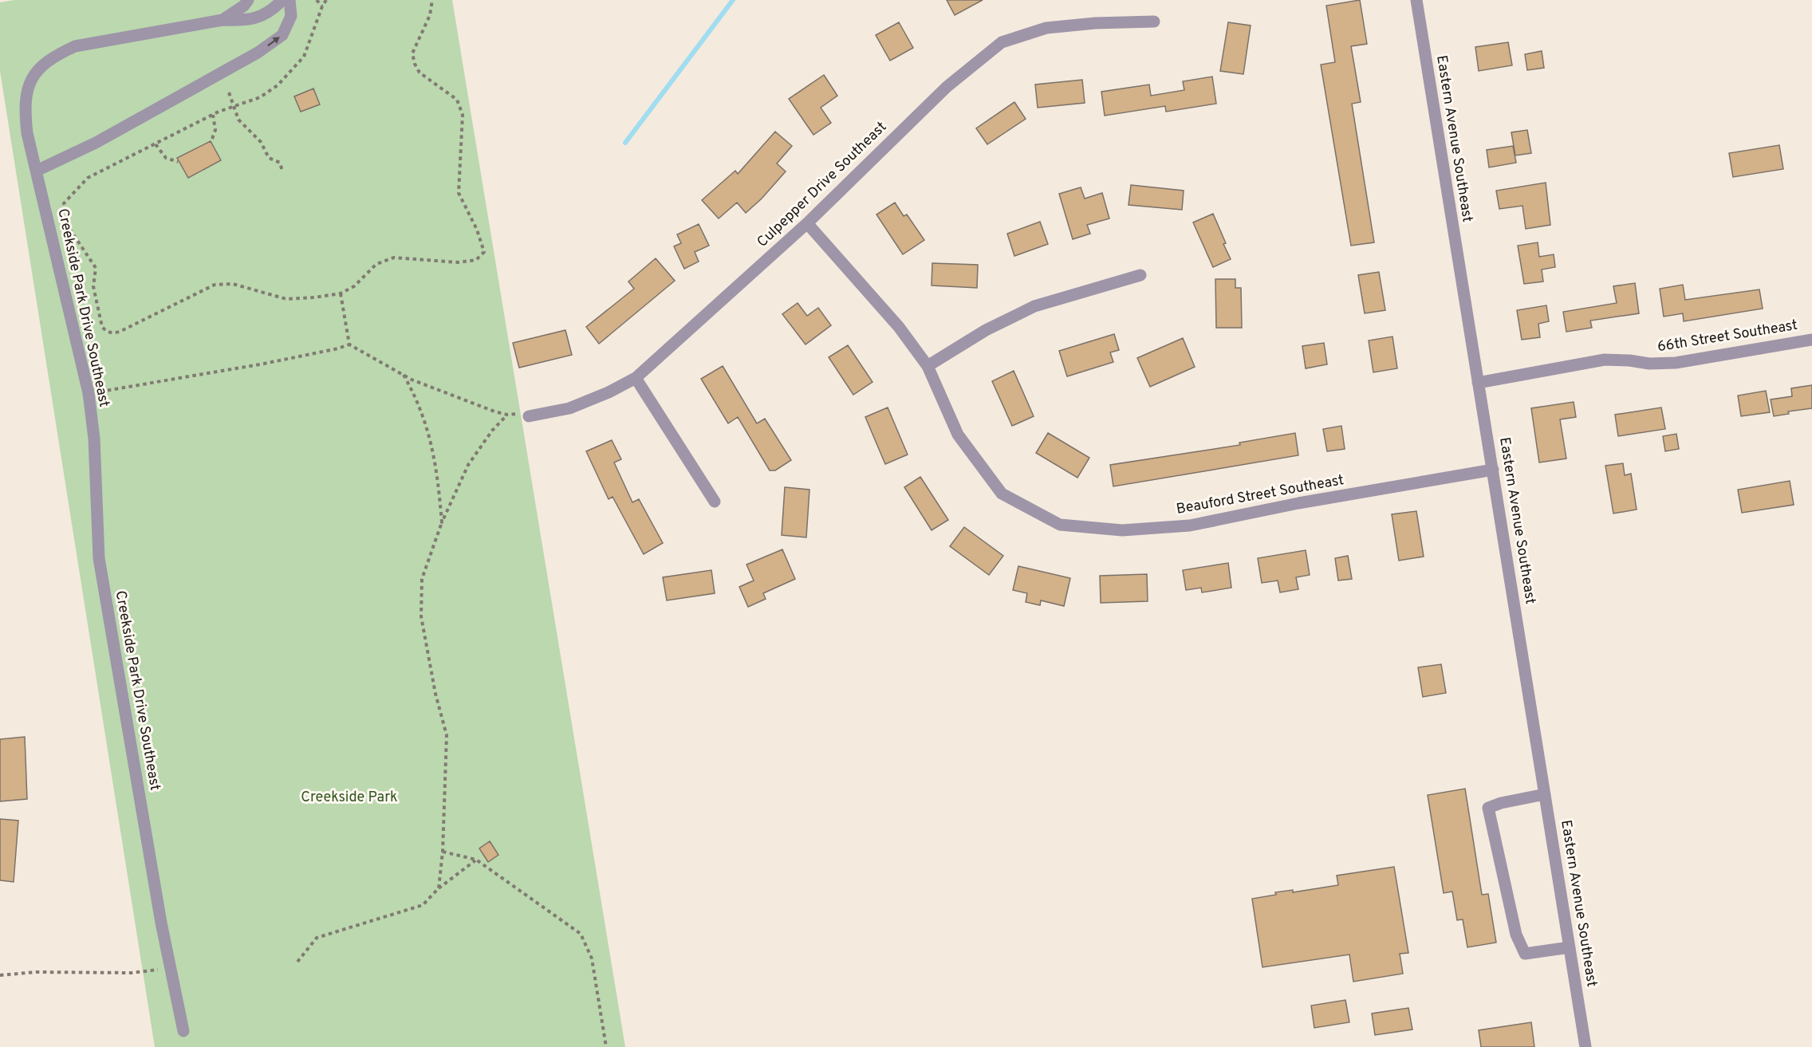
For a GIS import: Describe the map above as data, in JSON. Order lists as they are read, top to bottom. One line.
{"streets":{"street":["Eastern Avenue Southeast","Culpepper Drive Southeast","Creekside Park Drive Southeast","66th Street Southeast","Beauford Street Southeast"]},"crossings":[["Eastern Avenue Southeast","66th Street Southeast"],["Eastern Avenue Southeast","Beauford Street Southeast"],["Culpepper Drive Southeast","Beauford Street Southeast"]],"parks":["Creekside Park"]}
